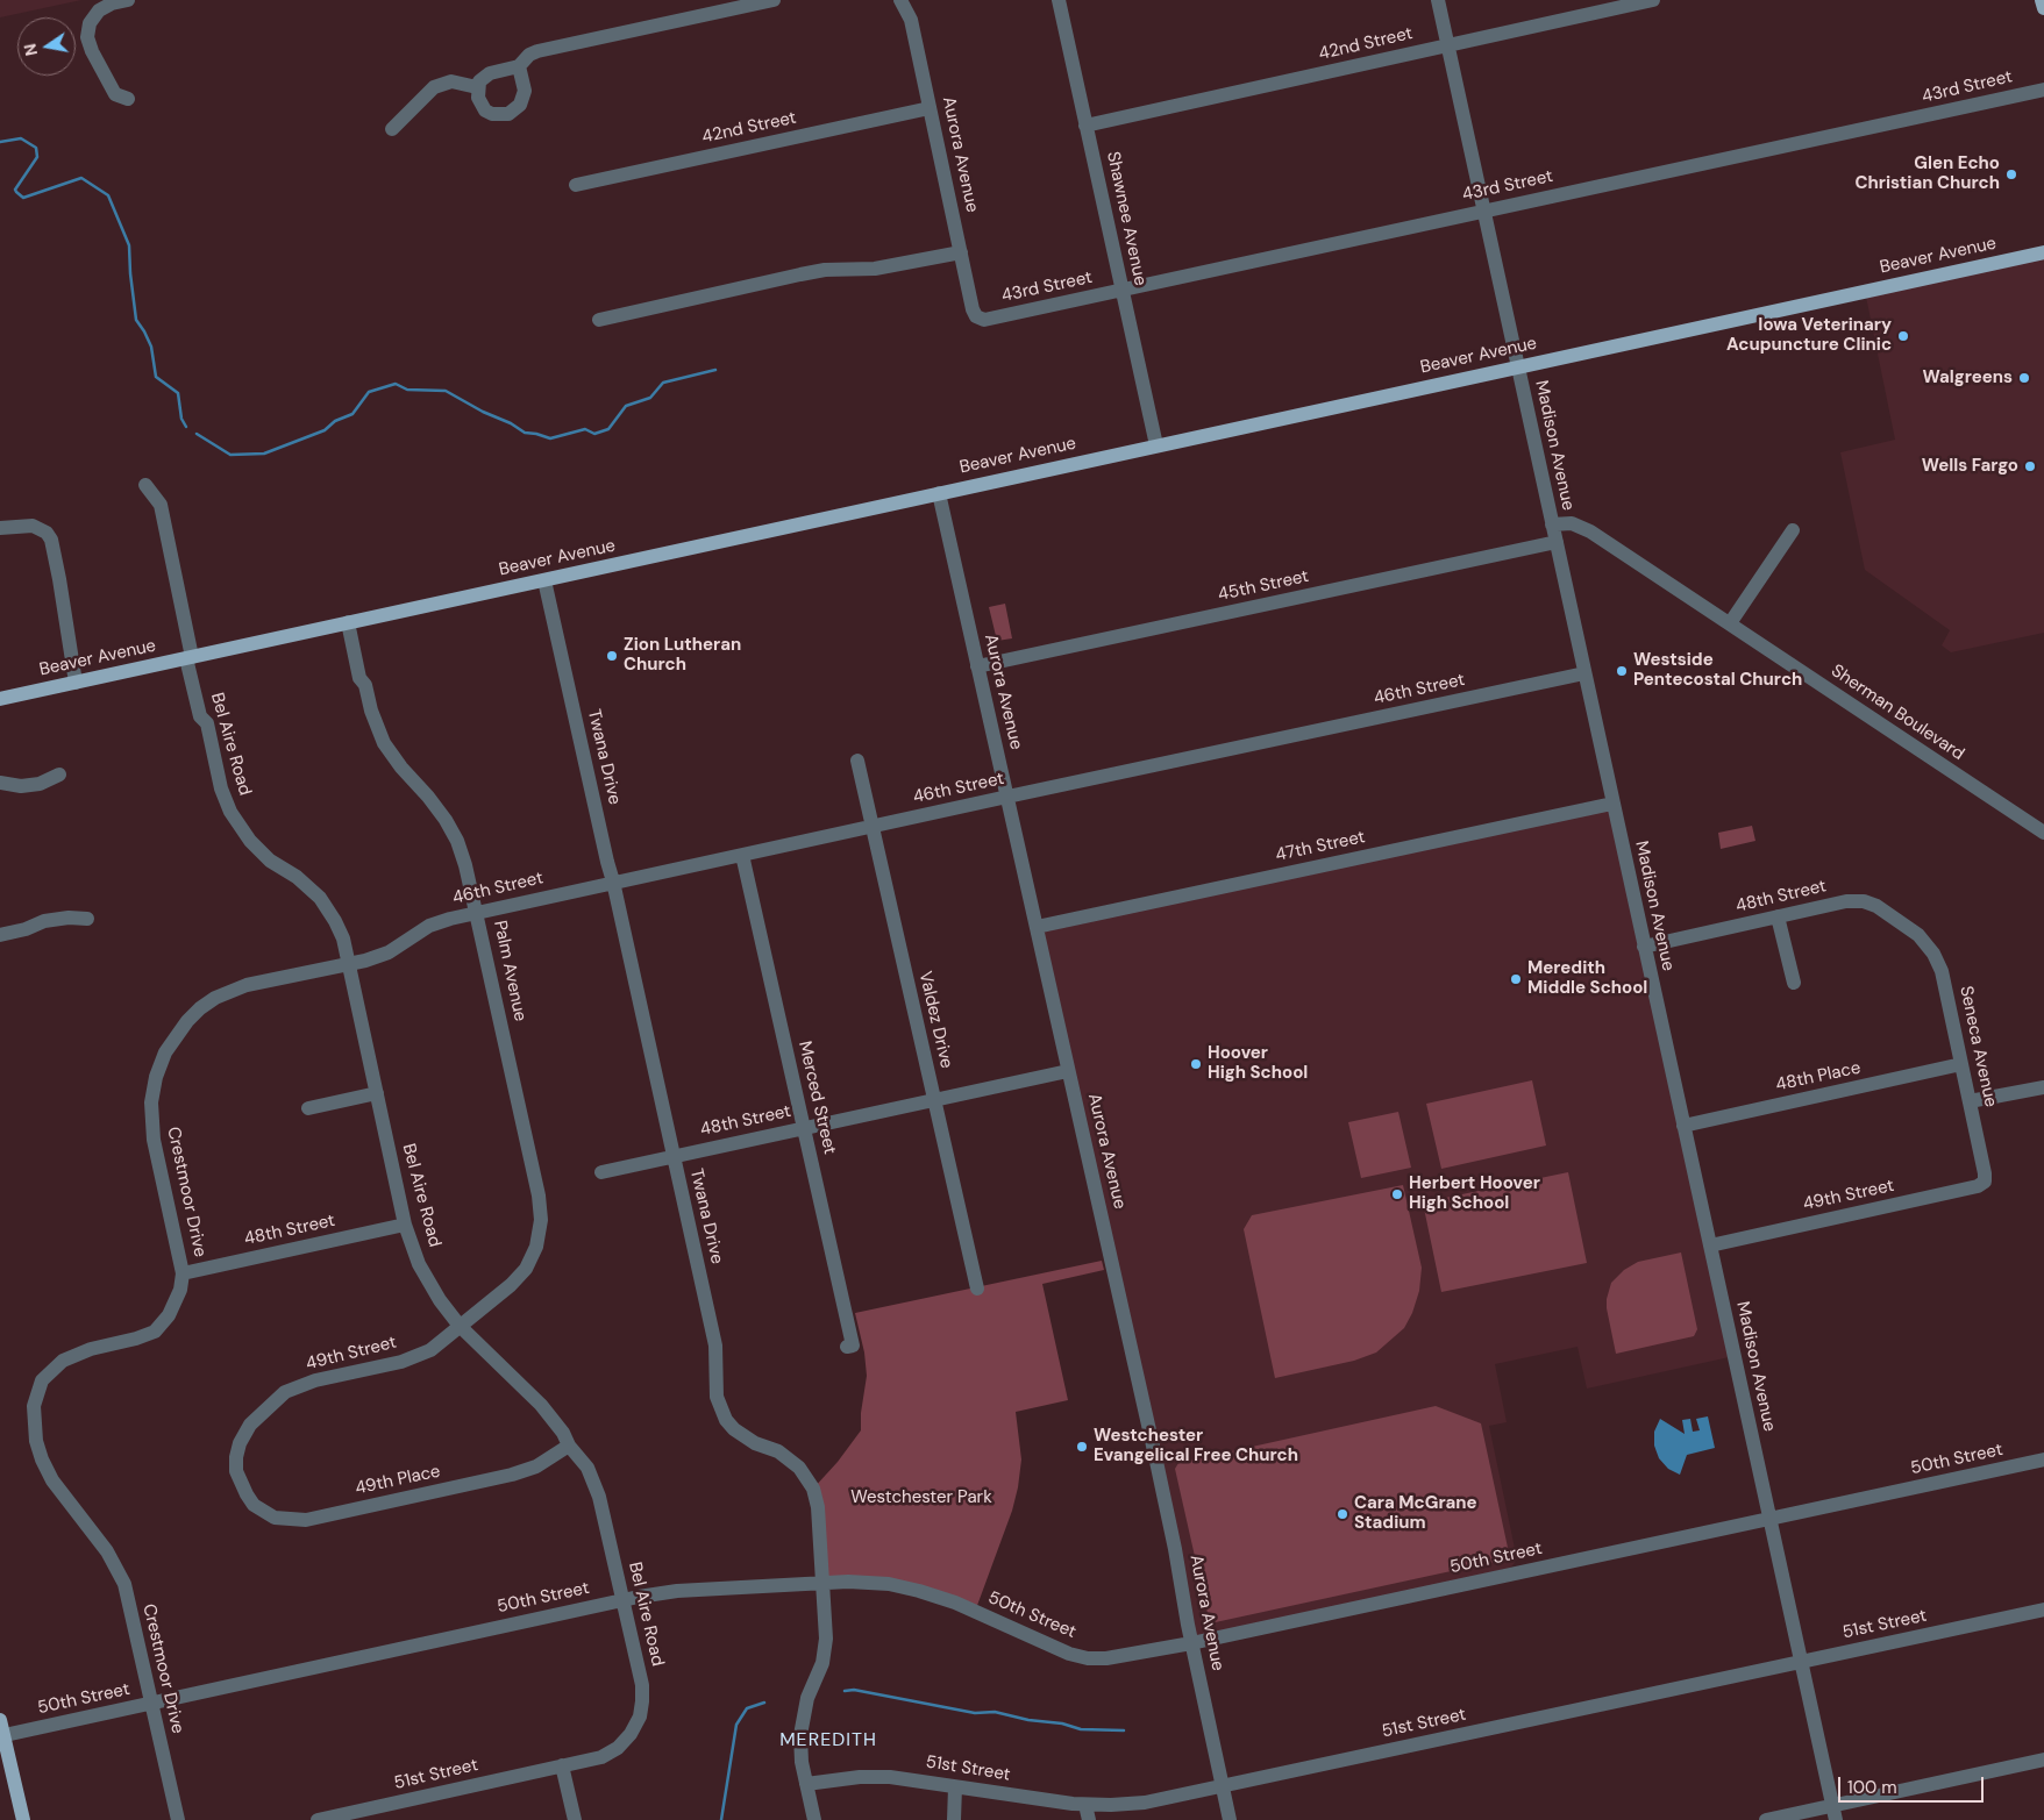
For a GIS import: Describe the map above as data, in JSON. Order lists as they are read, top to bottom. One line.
{"streets":{"main road":["Beaver Avenue"],"street":["42nd Street","43rd Street","Aurora Avenue","Shawnee Avenue","Madison Avenue","45th Street","46th Street","Sherman Boulevard","Bel Aire Road","Twana Drive","47th Street","48th Street","Palm Avenue","Valdez Drive","Seneca Avenue","48th Place","Merced Street","Crestmoor Drive","49th Street","50th Street","49th Place","51st Street"]},"crossings":[["42nd Street","Aurora Avenue"],["42nd Street","Shawnee Avenue"],["42nd Street","Madison Avenue"],["43rd Street","Aurora Avenue"],["43rd Street","Shawnee Avenue"],["43rd Street","Madison Avenue"],["Aurora Avenue","Beaver Avenue"],["Aurora Avenue","45th Street"],["Aurora Avenue","46th Street"],["Aurora Avenue","47th Street"],["Aurora Avenue","48th Street"],["Aurora Avenue","50th Street"],["Aurora Avenue","51st Street"],["Shawnee Avenue","Beaver Avenue"],["Beaver Avenue","Madison Avenue"],["Beaver Avenue","Bel Aire Road"],["Beaver Avenue","Twana Drive"],["Beaver Avenue","Palm Avenue"],["Madison Avenue","45th Street"],["Madison Avenue","46th Street"],["Madison Avenue","Sherman Boulevard"],["Madison Avenue","47th Street"],["Madison Avenue","48th Street"],["Madison Avenue","48th Place"],["Madison Avenue","49th Street"],["Madison Avenue","50th Street"],["Madison Avenue","51st Street"],["46th Street","Bel Aire Road"],["46th Street","Twana Drive"],["46th Street","Palm Avenue"],["46th Street","Valdez Drive"],["46th Street","Merced Street"],["46th Street","Crestmoor Drive"],["Bel Aire Road","48th Street"],["Bel Aire Road","Palm Avenue"],["Bel Aire Road","Crestmoor Drive"],["Bel Aire Road","49th Street"],["Bel Aire Road","50th Street"],["Bel Aire Road","49th Place"],["Bel Aire Road","51st Street"],["Twana Drive","48th Street"],["Twana Drive","50th Street"],["Twana Drive","51st Street"],["48th Street","Valdez Drive"],["48th Street","Seneca Avenue"],["48th Street","Merced Street"],["48th Street","Crestmoor Drive"],["Palm Avenue","49th Street"],["Seneca Avenue","48th Place"],["Seneca Avenue","49th Street"],["Crestmoor Drive","50th Street"],["49th Street","49th Place"]],"districts":["MEREDITH"],"parks":["Westchester Park"],"places":["Glen Echo Christian Church","Iowa Veterinary Acupuncture Clinic","Walgreens","Wells Fargo","Zion Lutheran Church","Westside Pentecostal Church","Meredith Middle School","Hoover High School","Herbert Hoover High School","Westchester Evangelical Free Church","Cara McGrane Stadium"],"scale_bar":"100 m","north":"left"}
